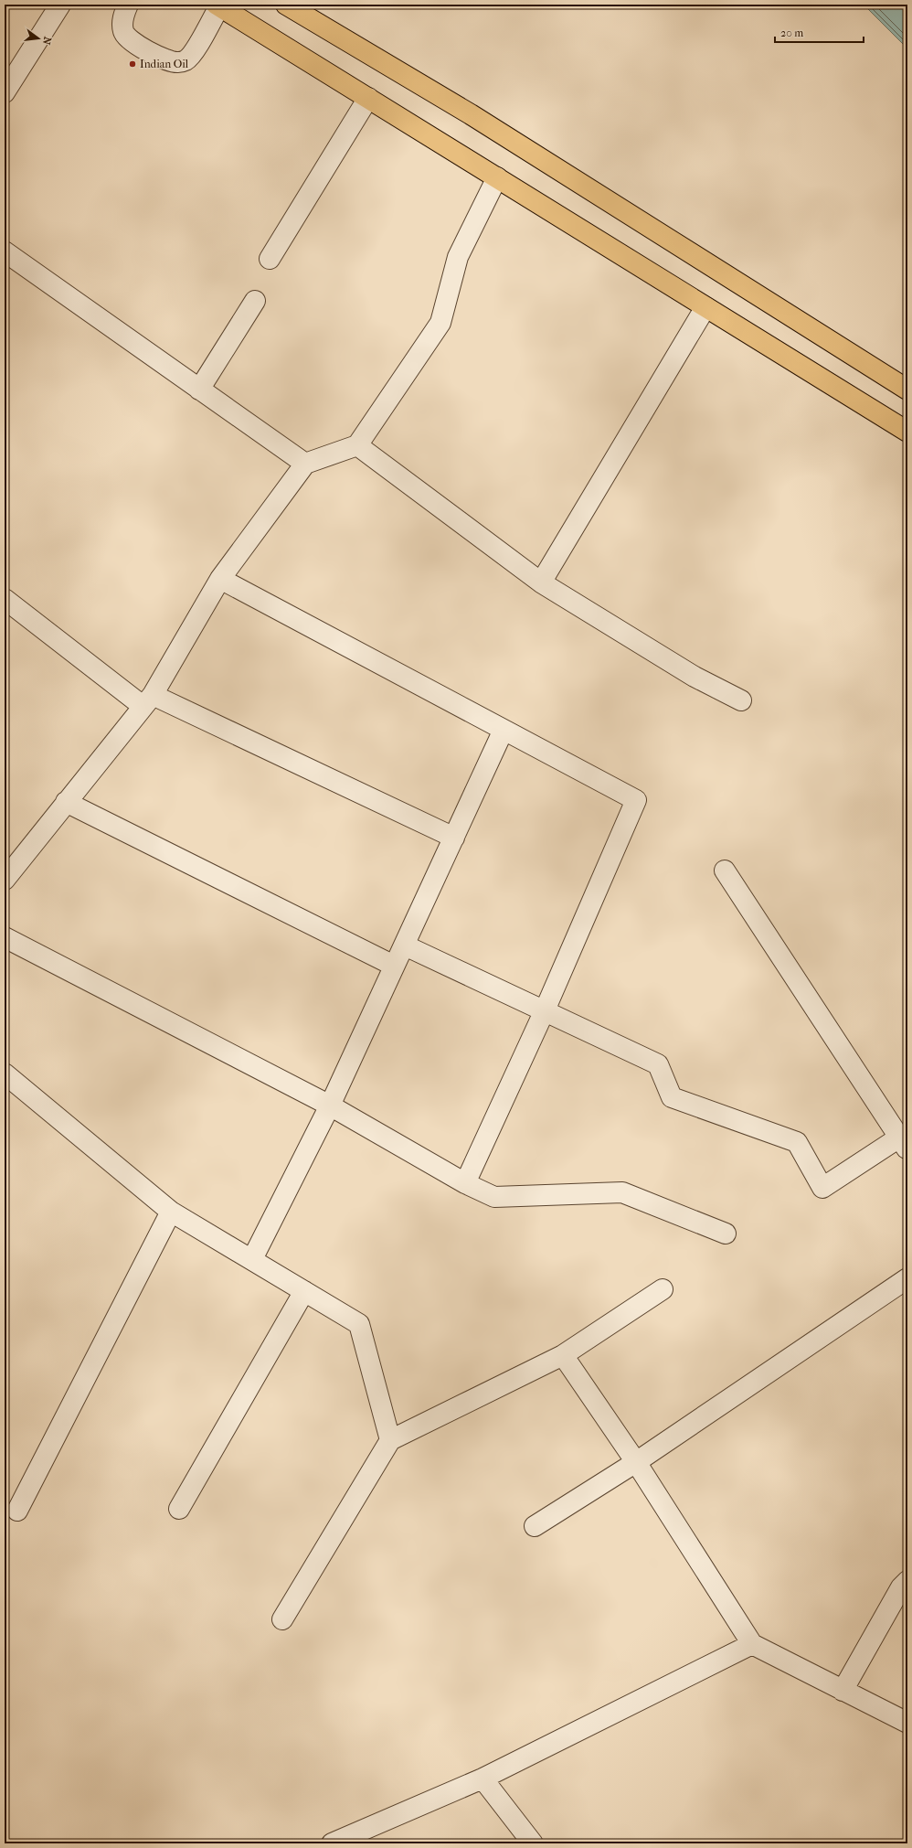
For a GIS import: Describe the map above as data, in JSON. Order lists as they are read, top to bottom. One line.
{"places":["Indian Oil"],"scale_bar":"20 m","north":"right"}
